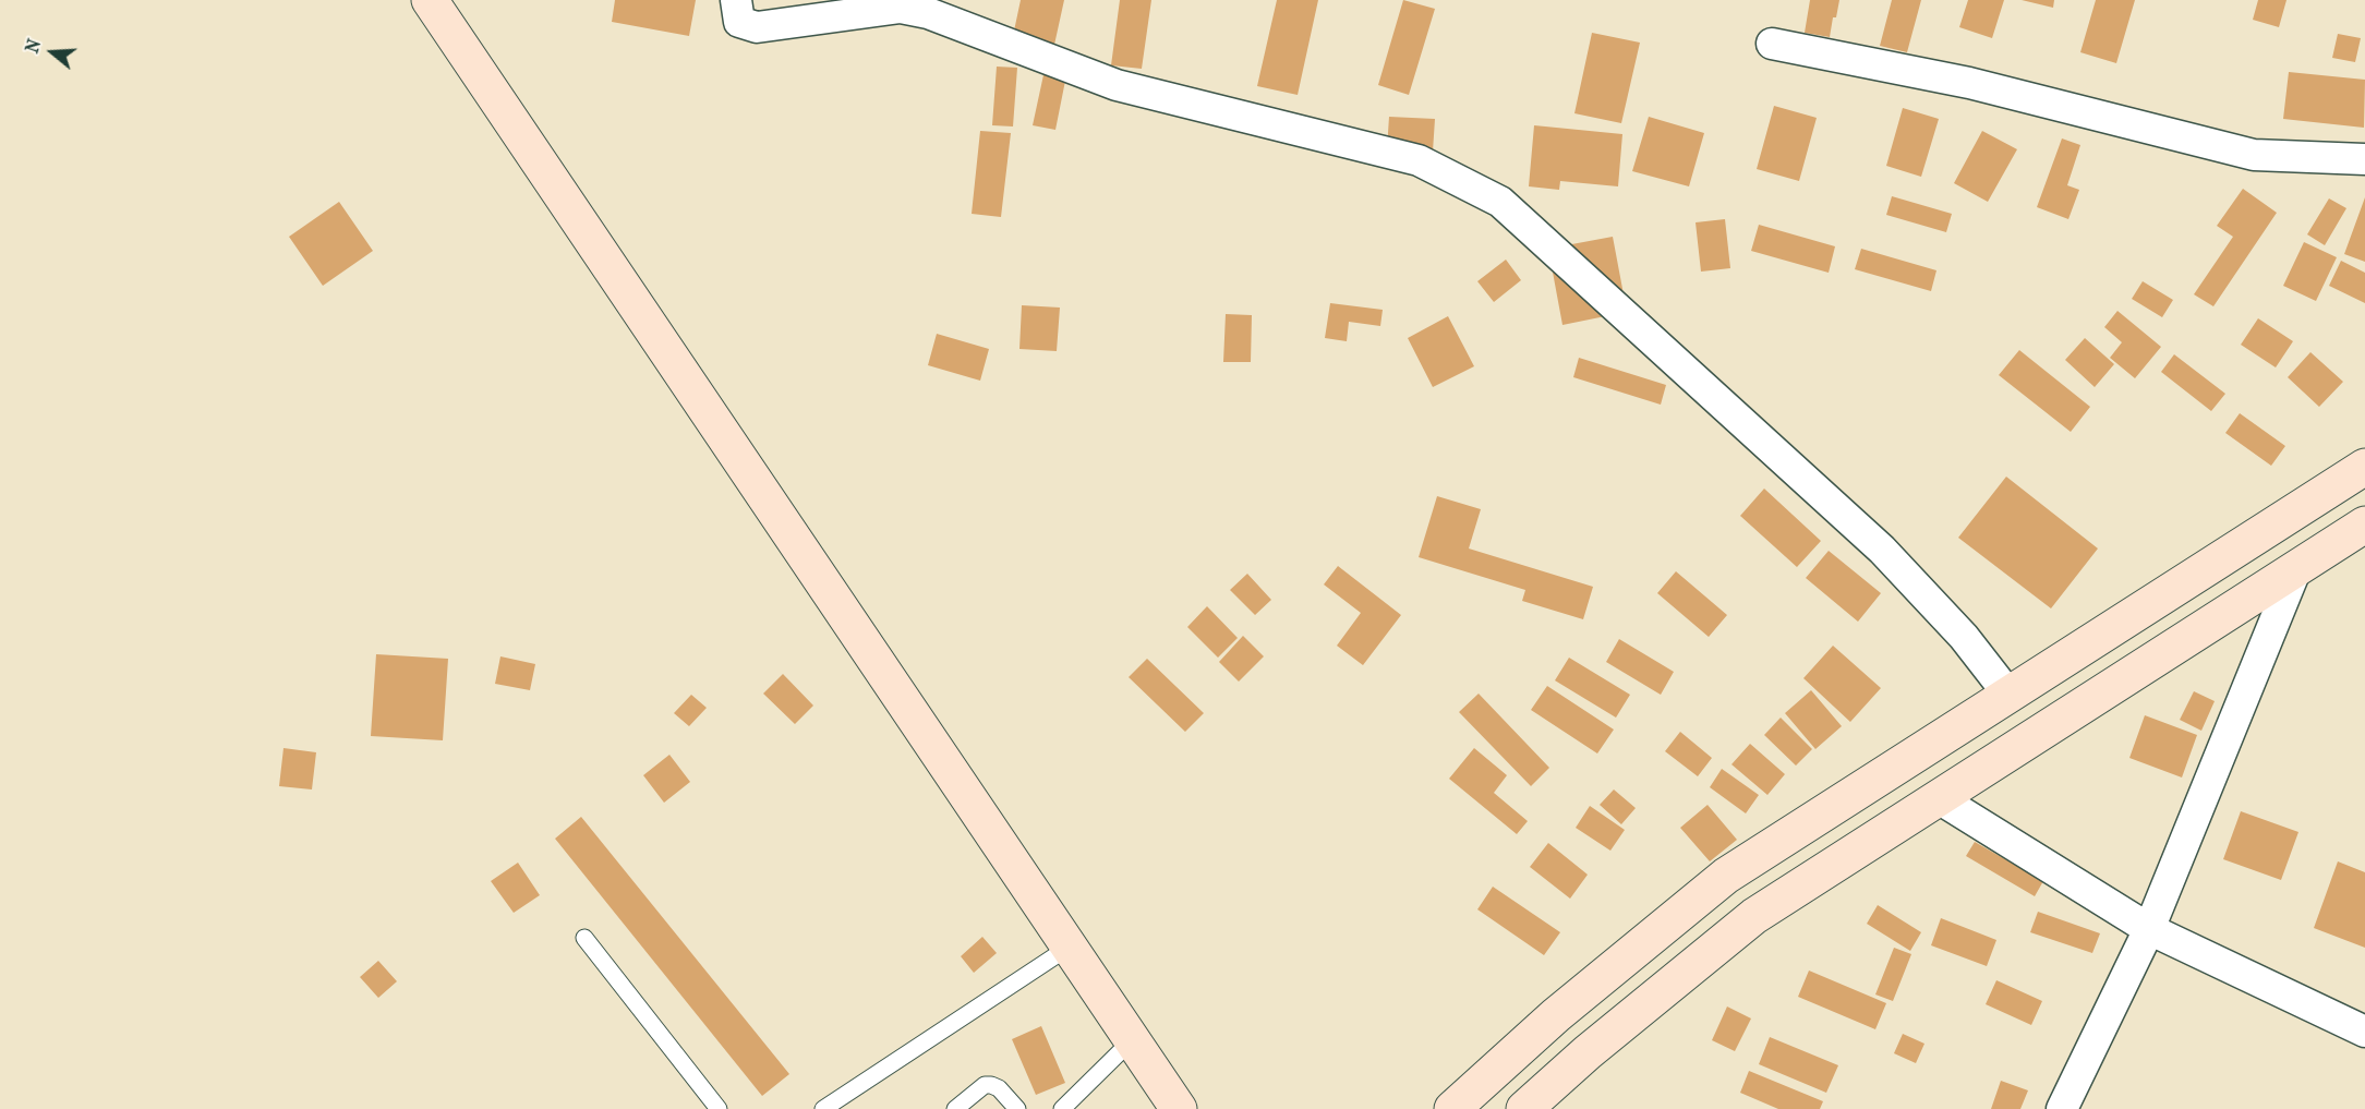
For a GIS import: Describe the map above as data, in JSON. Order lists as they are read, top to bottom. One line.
{"north":"left"}
